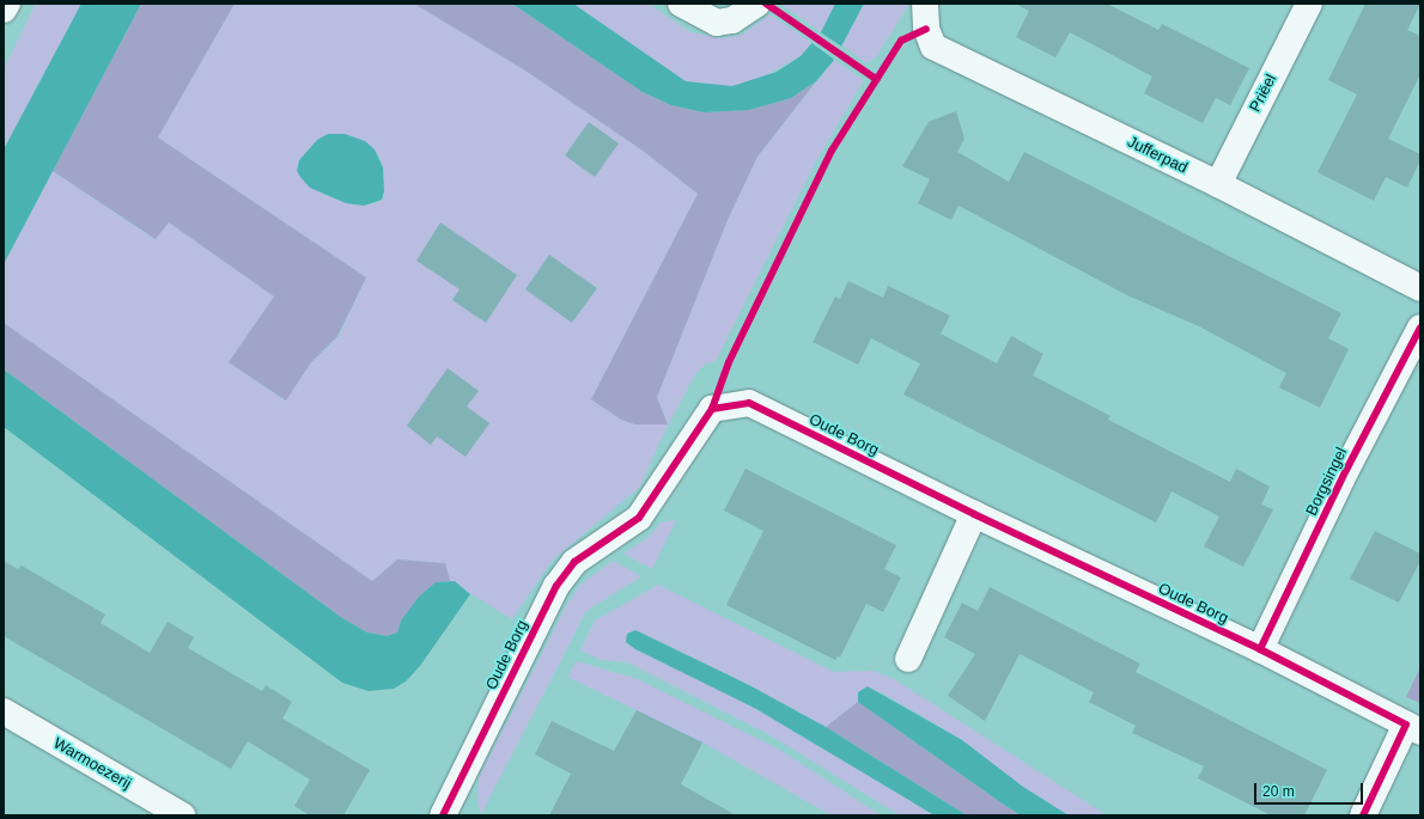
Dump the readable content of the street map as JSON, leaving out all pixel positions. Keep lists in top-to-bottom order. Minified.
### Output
{"streets":{"street":["Priëel","Jufferpad","Oude Borg","Borgsingel","Warmoezerij"]},"crossings":[["Priëel","Jufferpad"],["Oude Borg","Borgsingel"]],"scale_bar":"20 m"}
